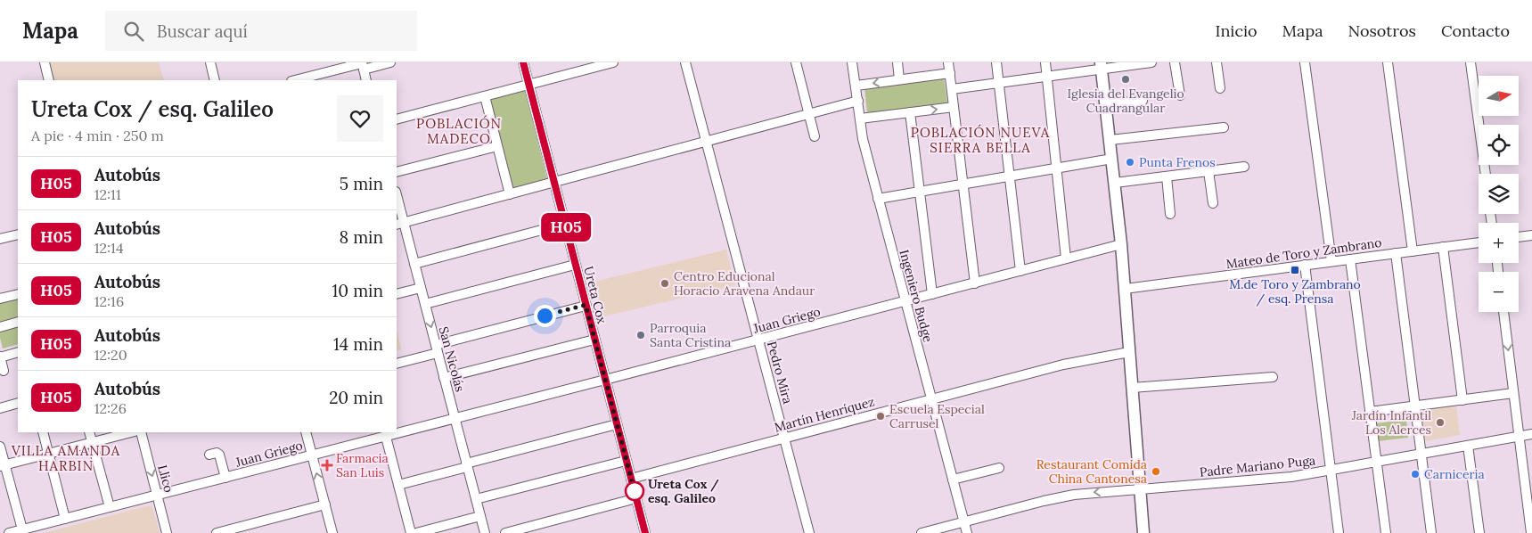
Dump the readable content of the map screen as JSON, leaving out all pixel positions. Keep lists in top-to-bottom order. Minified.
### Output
{"streets":{"street":["Mateo de Toro y Zambrano","Ureta Cox","Ingeniero Budge","Juan Griego","San Nicolás","Pedro Mira","Martín Henríquez","Padre Mariano Puga","Llico"]},"crossings":[["Ureta Cox","Juan Griego"],["Ureta Cox","Martín Henríquez"],["Ingeniero Budge","Juan Griego"],["Ingeniero Budge","Martín Henríquez"],["Ingeniero Budge","Padre Mariano Puga"],["Juan Griego","San Nicolás"],["Juan Griego","Pedro Mira"],["Juan Griego","Llico"],["Pedro Mira","Martín Henríquez"]],"districts":["POBLACIÓN MADECO","POBLACIÓN NUEVA SIERRA BELLA","VILLA AMANDA HARBIN"],"places":{"other":["Iglesia del Evangelio Cuadrangular","Punta Frenos","Centro Educional Horacio Aravena Andaur","Parroquia Santa Cristina","Escuela Especial Carrusel","Jardín Infantil Los Alerces","Restaurant Comida China Cantonesa","Carniceria","Ureta Cox / esq. Galileo"],"transit":["M.de Toro y Zambrano / esq. Prensa"],"health":["Farmacia San Luis"]},"lines":["bus line H05"],"north":"right","page":{"header":"Mapa","search":"Buscar aquí","nav":["Inicio","Mapa","Nosotros","Contacto"],"on_map":"H05","map_buttons":["+","−"],"heading":["Ureta Cox / esq. Galileo","A pie · 4 min · 250 m"],"list":[{"mark":"H05","name":"Autobús","note":"12:11","value":"5 min"},{"mark":"H05","name":"Autobús","note":"12:14","value":"8 min"},{"mark":"H05","name":"Autobús","note":"12:16","value":"10 min"},{"mark":"H05","name":"Autobús","note":"12:20","value":"14 min"},{"mark":"H05","name":"Autobús","note":"12:26","value":"20 min"}]}}
